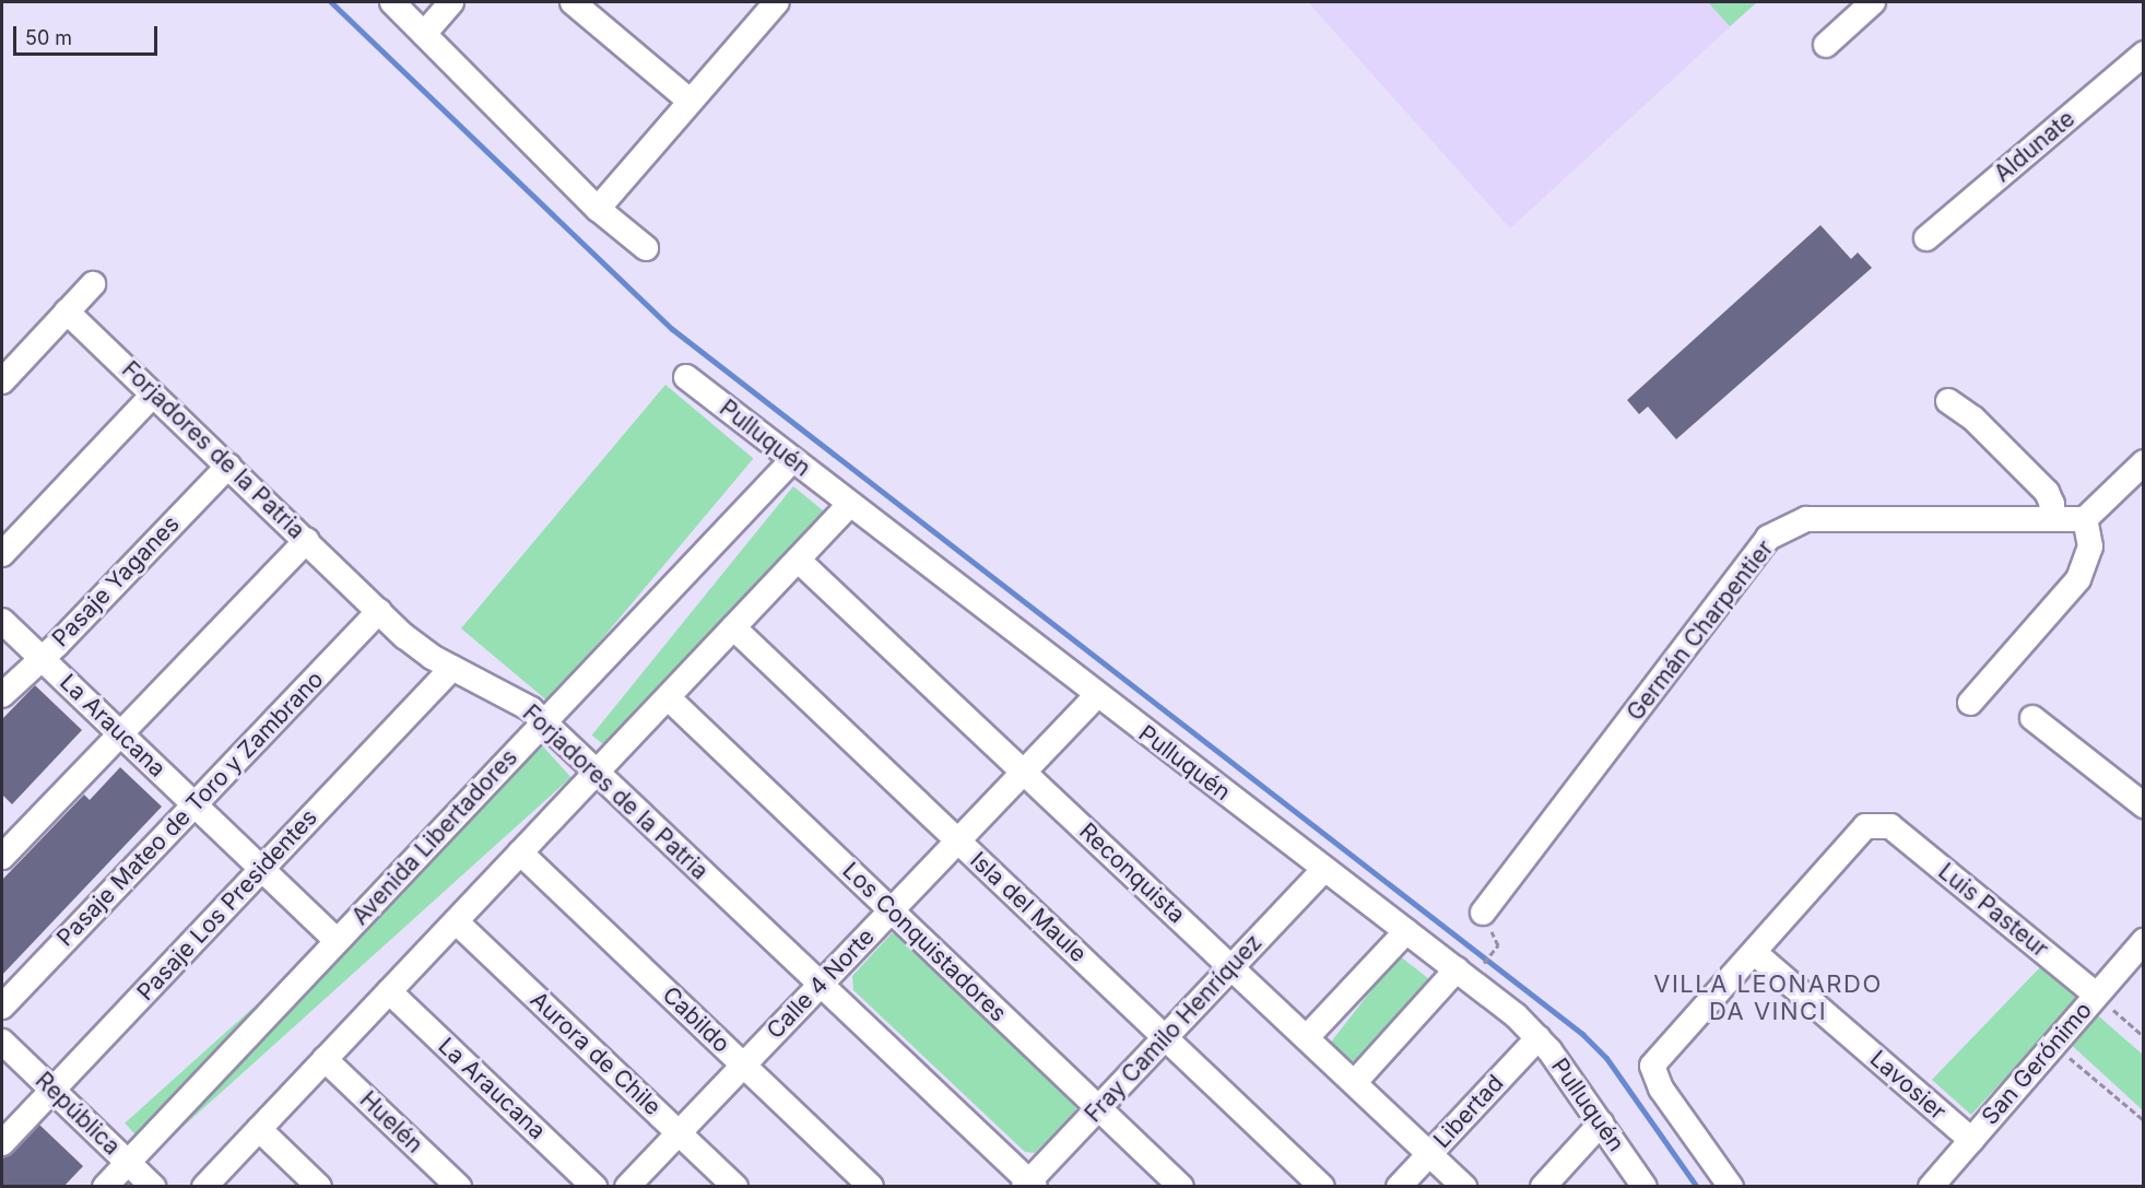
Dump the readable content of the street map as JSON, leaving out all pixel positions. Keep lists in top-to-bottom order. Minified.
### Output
{"streets":{"street":["Aldunate","Pulluquén","Forjadores de la Patria","Pasaje Yaganes","Germán Charpentier","La Araucana","Pasaje Mateo de Toro y Zambrano","Avenida Libertadores","Reconquista","Pasaje Los Presidentes","Isla del Maule","Luis Pasteur","Los Conquistadores","Calle 4 Norte","Cabildo","Fray Camilo Henríquez","Aurora de Chile","San Gerónimo","Lavosier","Libertad","República","Huelén"]},"crossings":[["Pulluquén","Avenida Libertadores"],["Pulluquén","Calle 4 Norte"],["Pulluquén","Fray Camilo Henríquez"],["Pulluquén","Libertad"],["Forjadores de la Patria","Pasaje Yaganes"],["Forjadores de la Patria","Pasaje Mateo de Toro y Zambrano"],["Forjadores de la Patria","Avenida Libertadores"],["Forjadores de la Patria","Pasaje Los Presidentes"],["Forjadores de la Patria","Calle 4 Norte"],["Forjadores de la Patria","Fray Camilo Henríquez"],["Pasaje Yaganes","La Araucana"],["La Araucana","Pasaje Mateo de Toro y Zambrano"],["La Araucana","Avenida Libertadores"],["La Araucana","Pasaje Los Presidentes"],["Avenida Libertadores","República"],["Reconquista","Calle 4 Norte"],["Reconquista","Fray Camilo Henríquez"],["Reconquista","Libertad"],["Pasaje Los Presidentes","República"],["Isla del Maule","Calle 4 Norte"],["Isla del Maule","Fray Camilo Henríquez"],["Luis Pasteur","San Gerónimo"],["Luis Pasteur","Lavosier"],["Los Conquistadores","Calle 4 Norte"],["Los Conquistadores","Fray Camilo Henríquez"],["Calle 4 Norte","Cabildo"],["Calle 4 Norte","Aurora de Chile"],["San Gerónimo","Lavosier"]],"districts":["VILLA LEONARDO DA VINCI"],"scale_bar":"50 m"}
